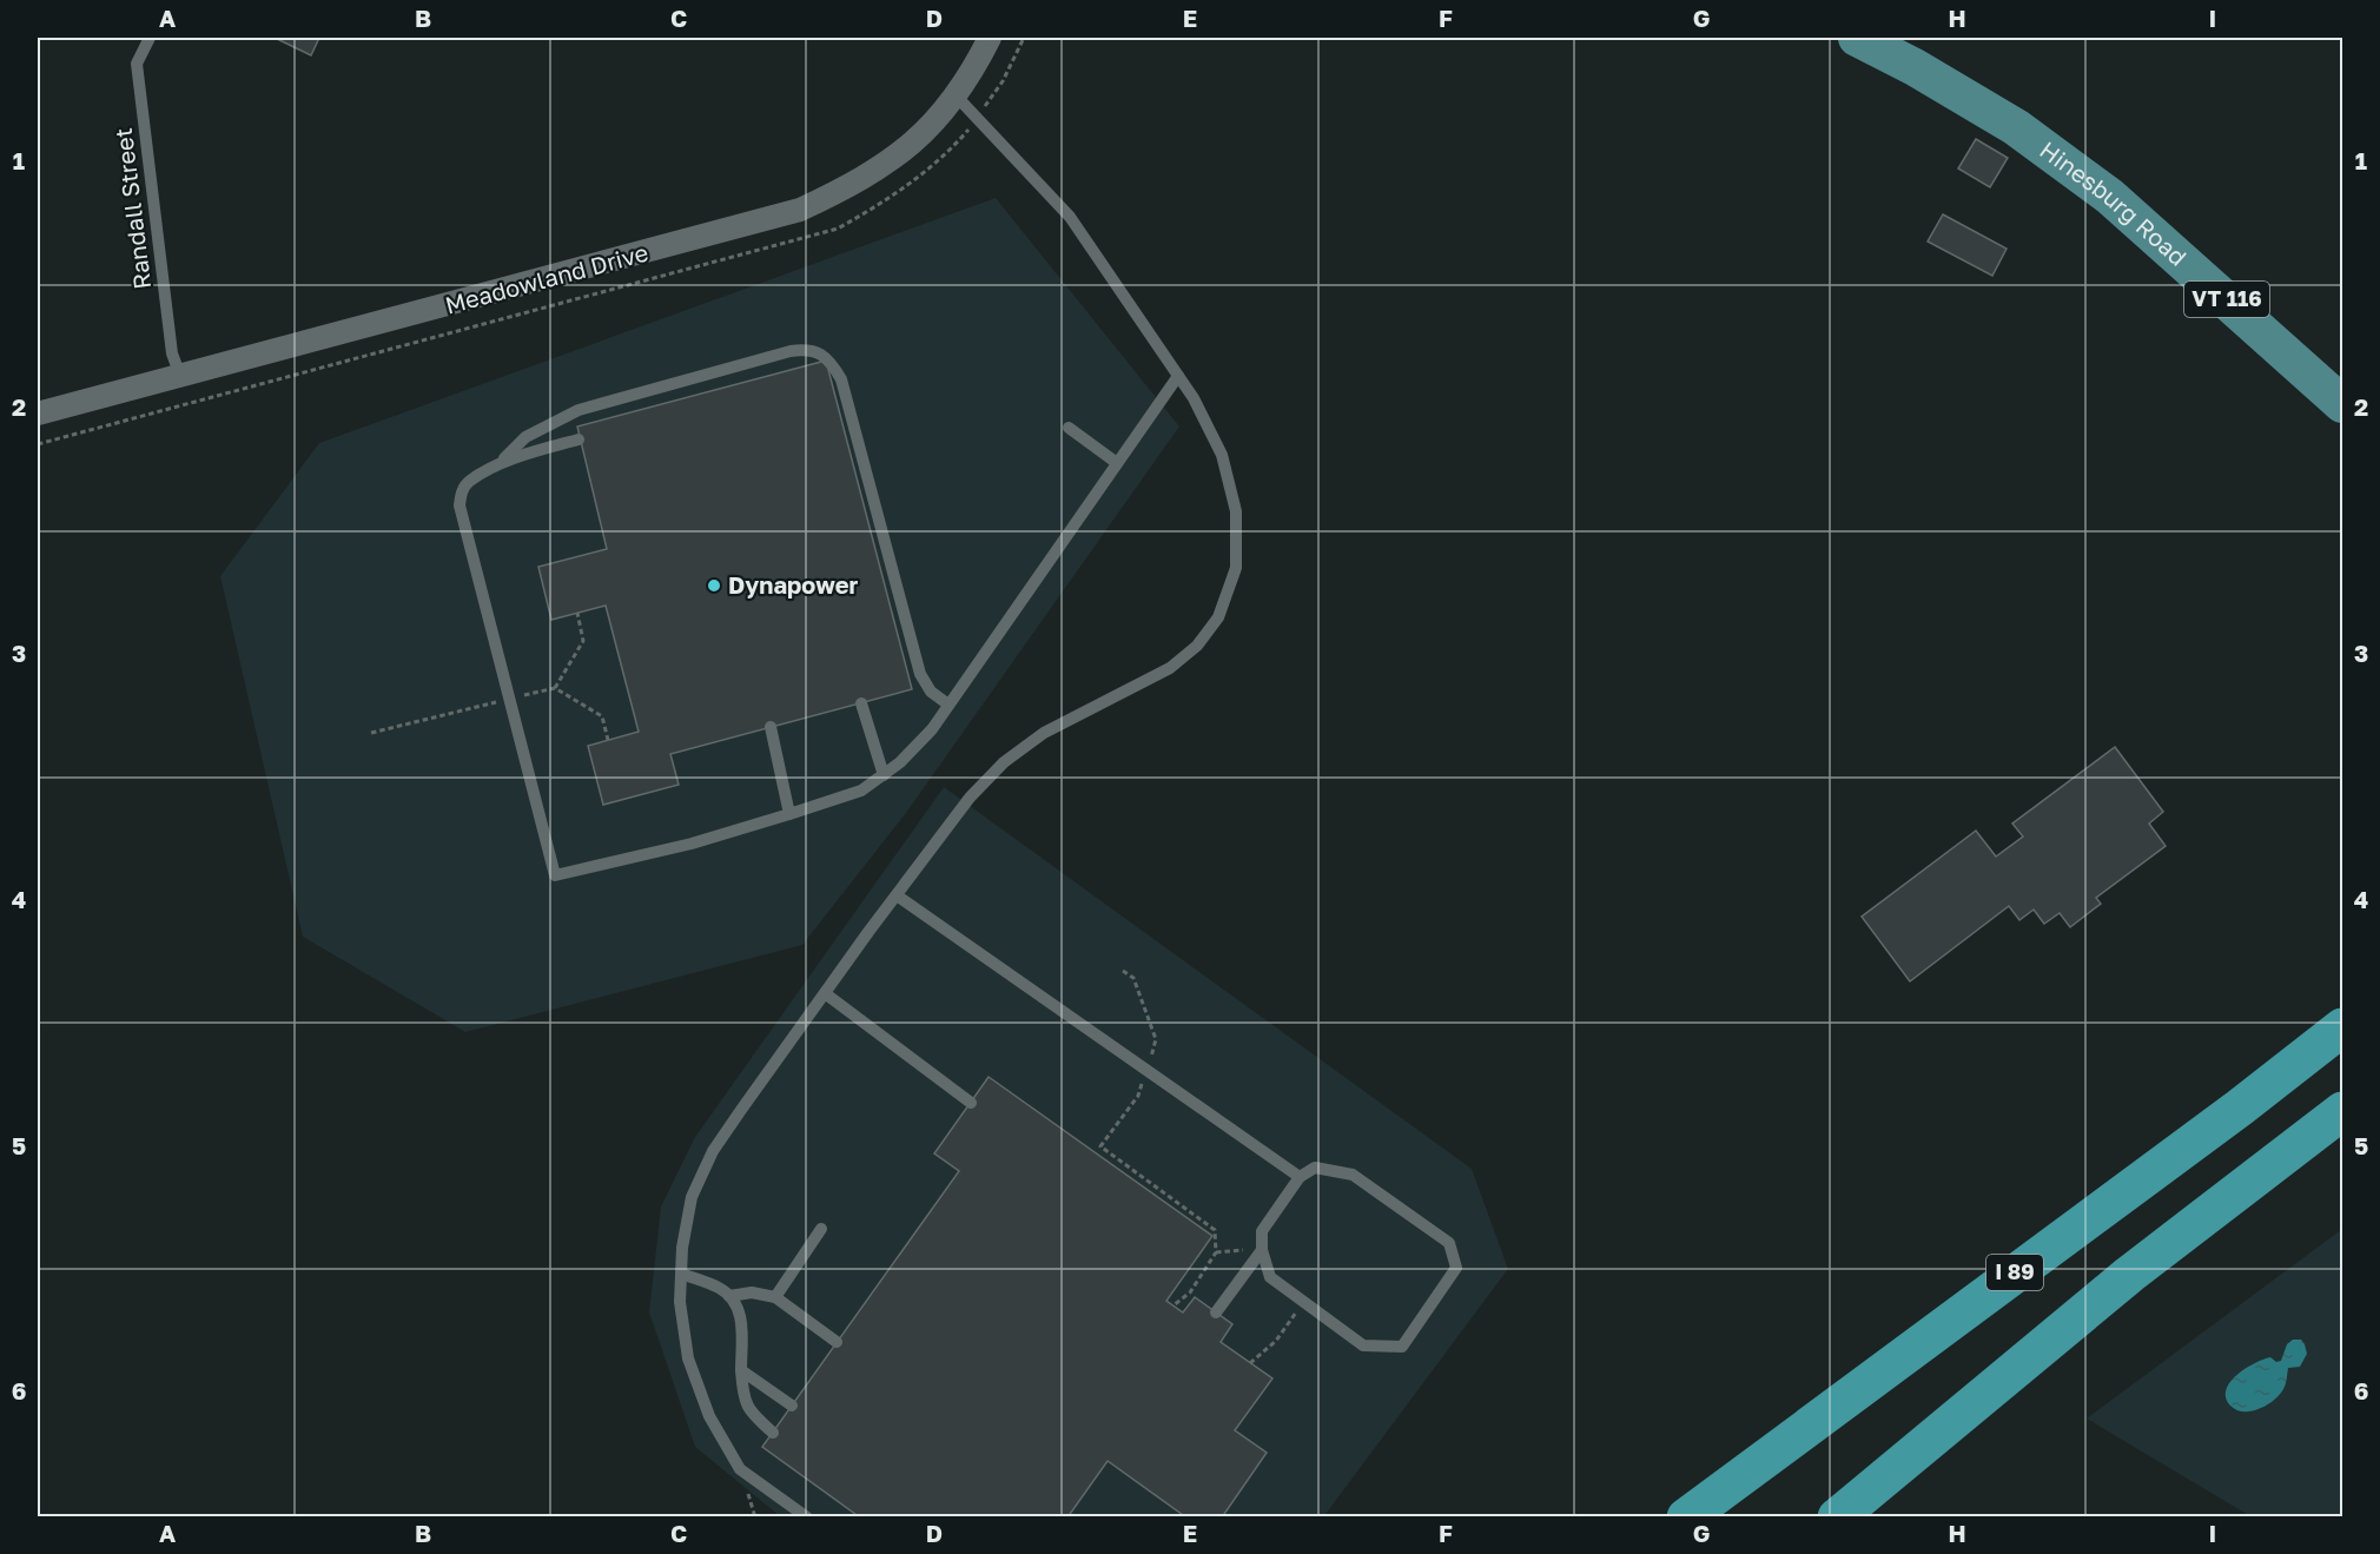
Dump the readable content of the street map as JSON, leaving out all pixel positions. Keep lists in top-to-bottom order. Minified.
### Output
{"streets":{"highway":["I 89"],"main road":["Hinesburg Road","VT 116"],"street":["Meadowland Drive"],"lane":["Randall Street"]},"crossings":[["Randall Street","Meadowland Drive"]],"places":["Dynapower"],"grid":{"columns":["A","B","C","D","E","F","G","H","I"],"rows":["1","2","3","4","5","6"]}}
